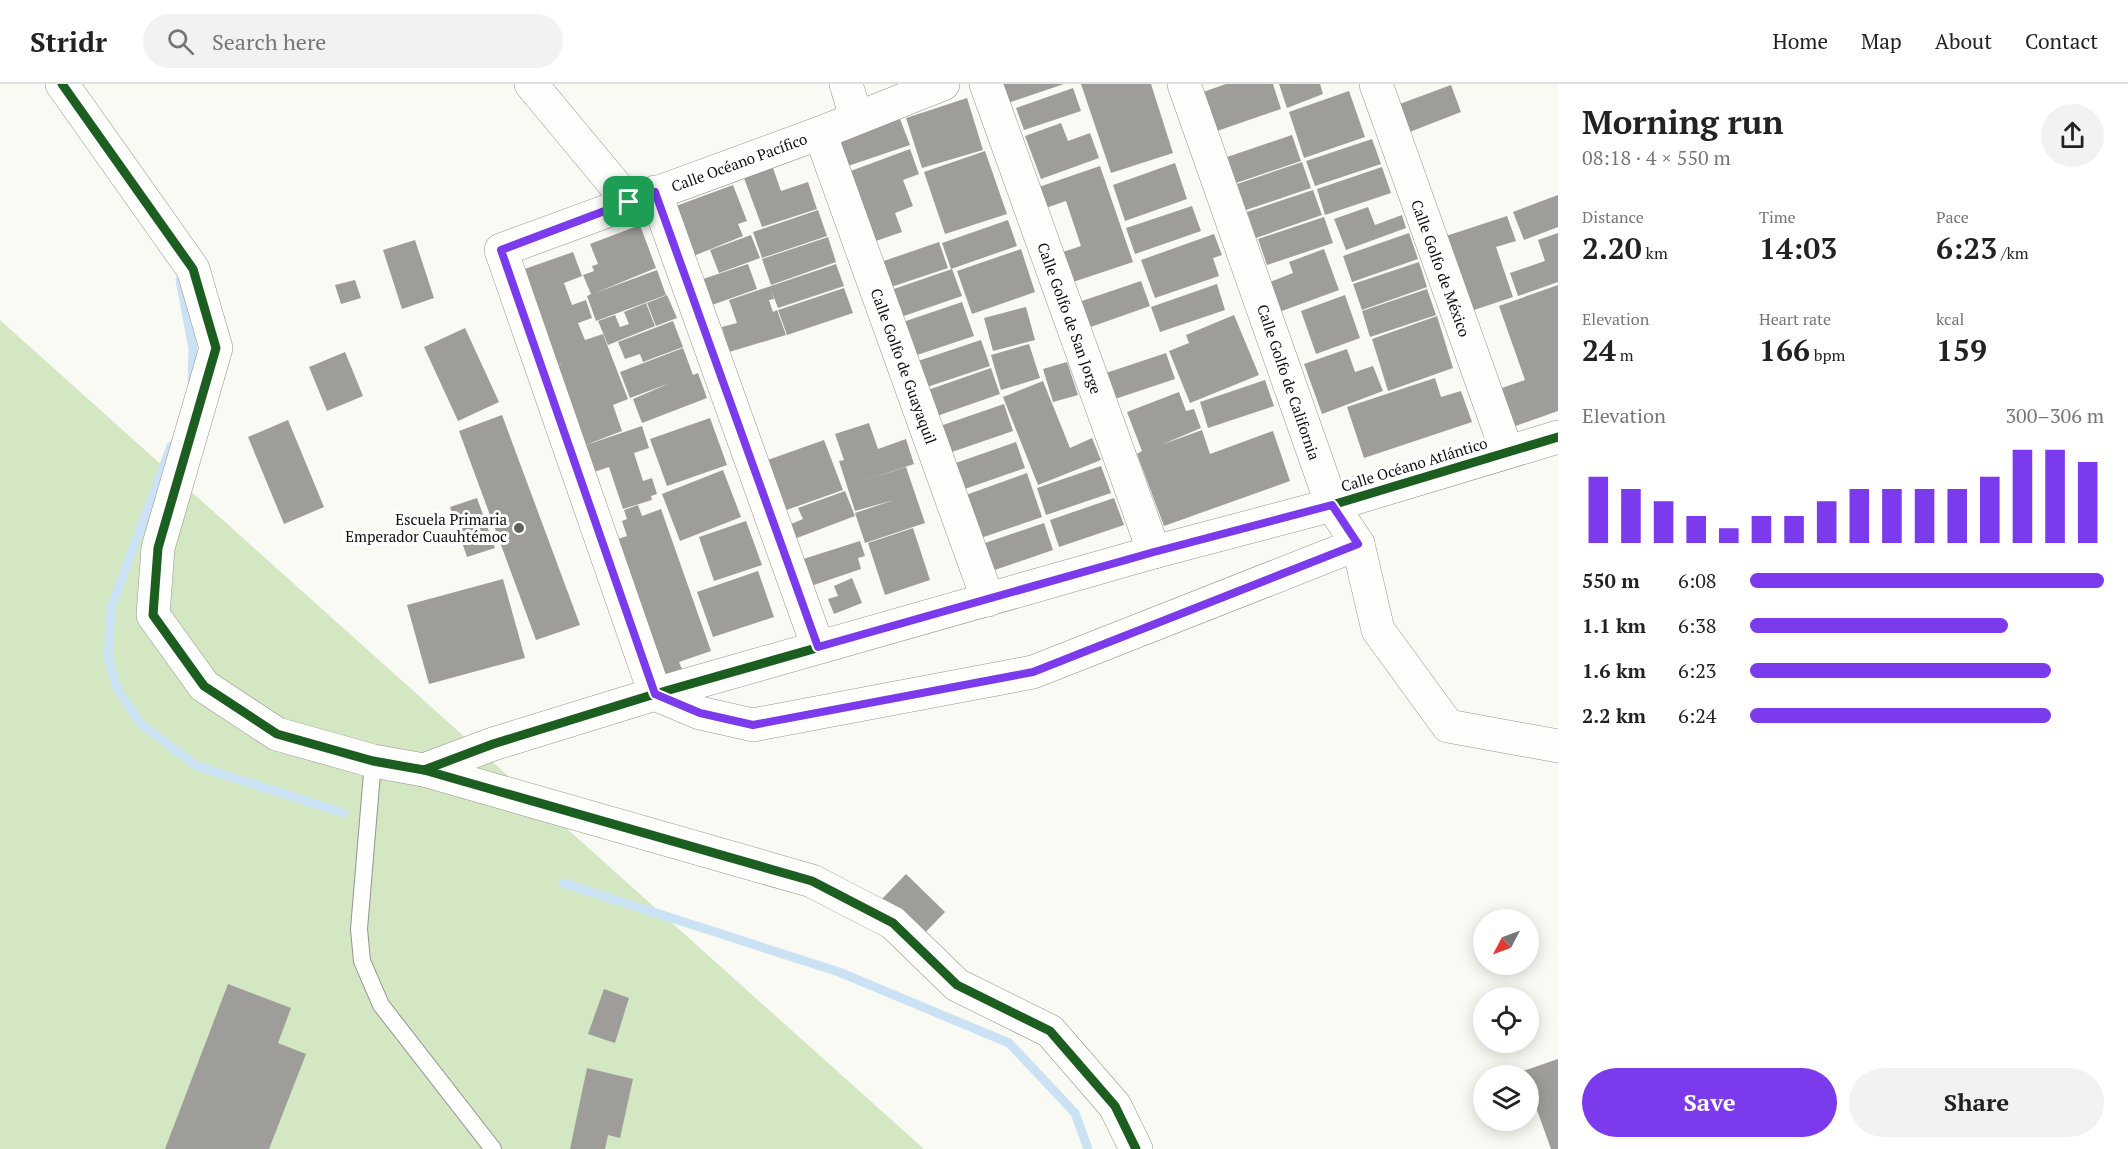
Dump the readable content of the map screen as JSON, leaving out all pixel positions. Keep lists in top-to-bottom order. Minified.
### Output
{"streets":{"street":["Calle Océano Pacífico","Calle Golfo de México","Calle Golfo de San Jorge","Calle Golfo de Guayaquil","Calle Golfo de California","Calle Océano Atlántico"]},"crossings":[["Calle Océano Pacífico","Calle Golfo de Guayaquil"],["Calle Océano Pacífico","Calle Océano Atlántico"],["Calle Golfo de México","Calle Océano Atlántico"],["Calle Golfo de San Jorge","Calle Océano Atlántico"],["Calle Golfo de Guayaquil","Calle Océano Atlántico"],["Calle Golfo de California","Calle Océano Atlántico"]],"places":["Escuela Primaria Emperador Cuauhtémoc"],"north":"bottom left","page":{"header":"Stridr","search":"Search here","nav":["Home","Map","About","Contact"],"heading":["Morning run","08:18 · 4 × 550 m"],"stats":[["Distance","2.20 km"],["Time","14:03"],["Pace","6:23 /km"],["Elevation","24 m"],["Heart rate","166 bpm"],["kcal","159"]],"chart":["Elevation","300–306 m"],"list":[{"name":"550 m","note":"6:08"},{"name":"1.1 km","note":"6:38"},{"name":"1.6 km","note":"6:23"},{"name":"2.2 km","note":"6:24"}],"buttons":["Save","Share"]}}
